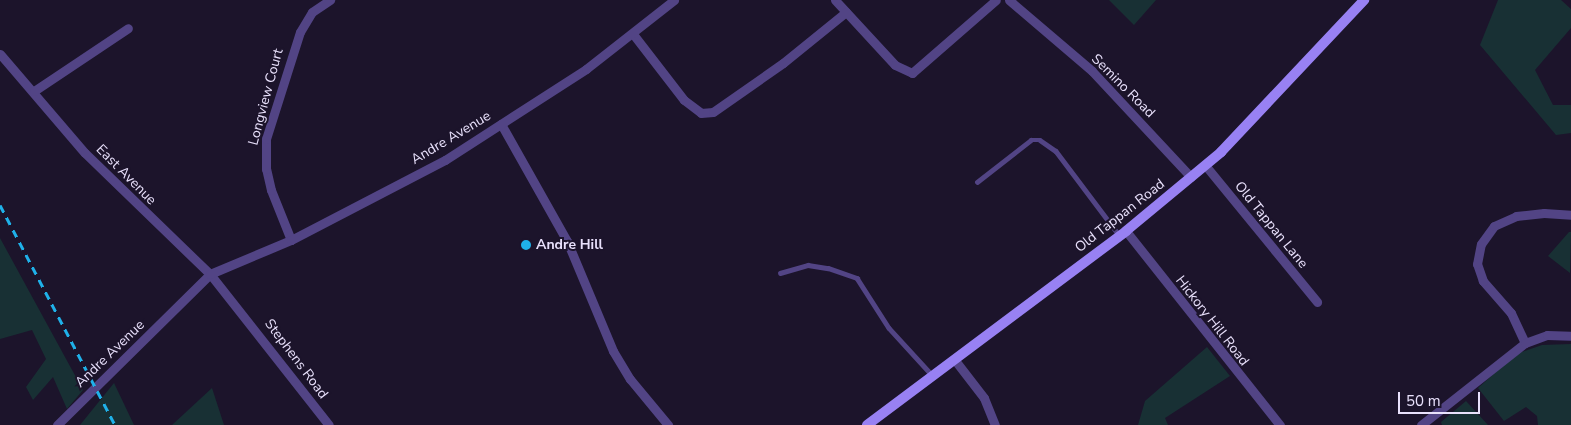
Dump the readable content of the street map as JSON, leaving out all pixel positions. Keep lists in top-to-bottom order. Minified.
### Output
{"streets":{"main road":["Old Tappan Road"],"street":["Semino Road","Longview Court","Andre Avenue","East Avenue","Old Tappan Lane","Hickory Hill Road","Stephens Road"]},"crossings":[["Semino Road","Old Tappan Road"],["Longview Court","Andre Avenue"],["Andre Avenue","East Avenue"],["East Avenue","Stephens Road"],["Old Tappan Road","Old Tappan Lane"],["Old Tappan Road","Hickory Hill Road"]],"places":["Andre Hill"],"scale_bar":"50 m"}
